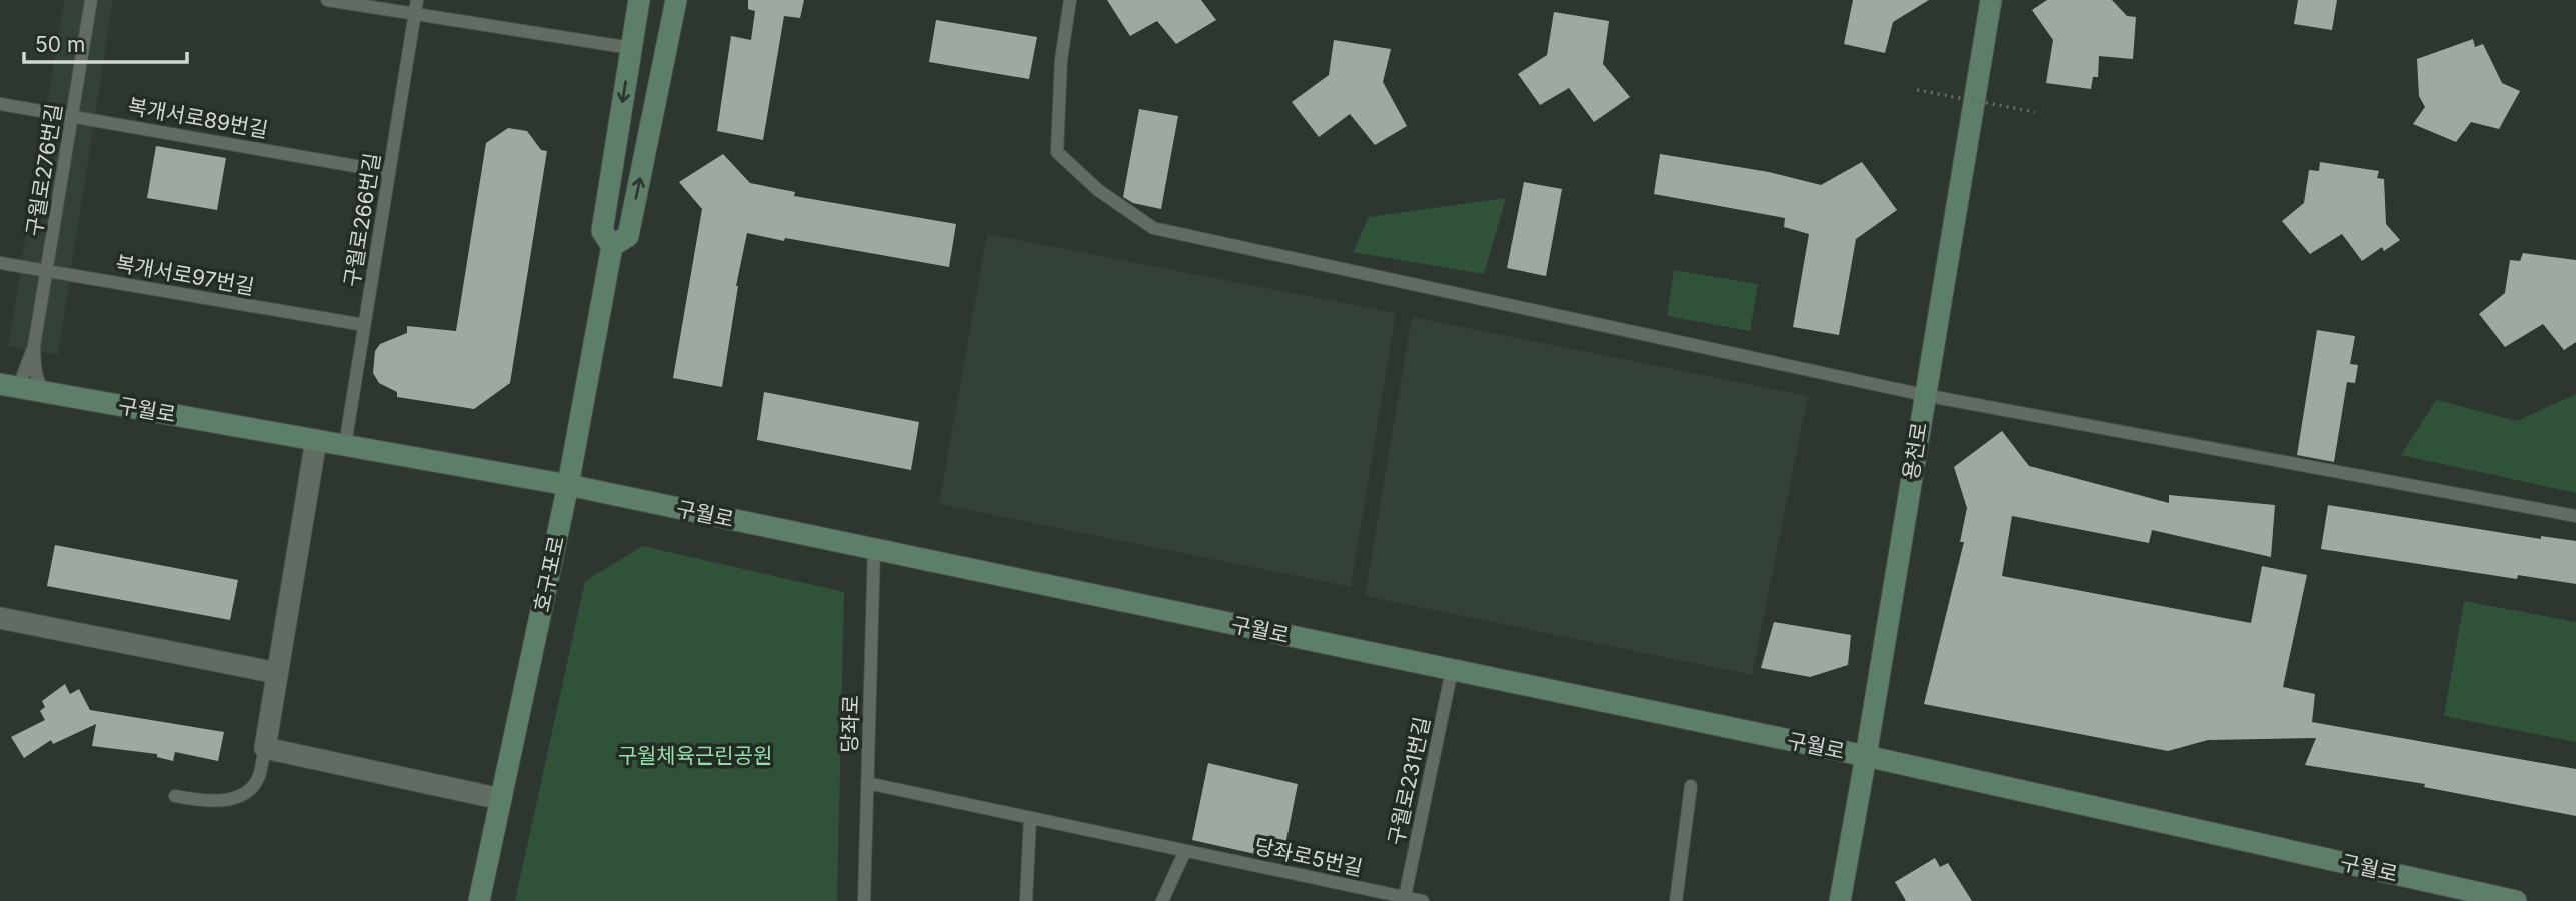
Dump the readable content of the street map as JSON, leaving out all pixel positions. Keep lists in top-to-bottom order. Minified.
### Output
{"streets":{"main road":["구월로","용천로","호구포로"],"lane":["복개서로89번길","구월로276번길","구월로266번길","복개서로97번길","당좌로","구월로231번길","당좌로5번길"]},"crossings":[["복개서로89번길","구월로276번길"],["복개서로89번길","구월로266번길"],["구월로276번길","복개서로97번길"],["구월로266번길","복개서로97번길"],["구월로266번길","구월로"],["구월로","용천로"],["구월로","호구포로"],["구월로","당좌로"],["구월로","구월로231번길"],["당좌로","당좌로5번길"],["구월로231번길","당좌로5번길"]],"parks":["구월체육근린공원"],"scale_bar":"50 m"}
